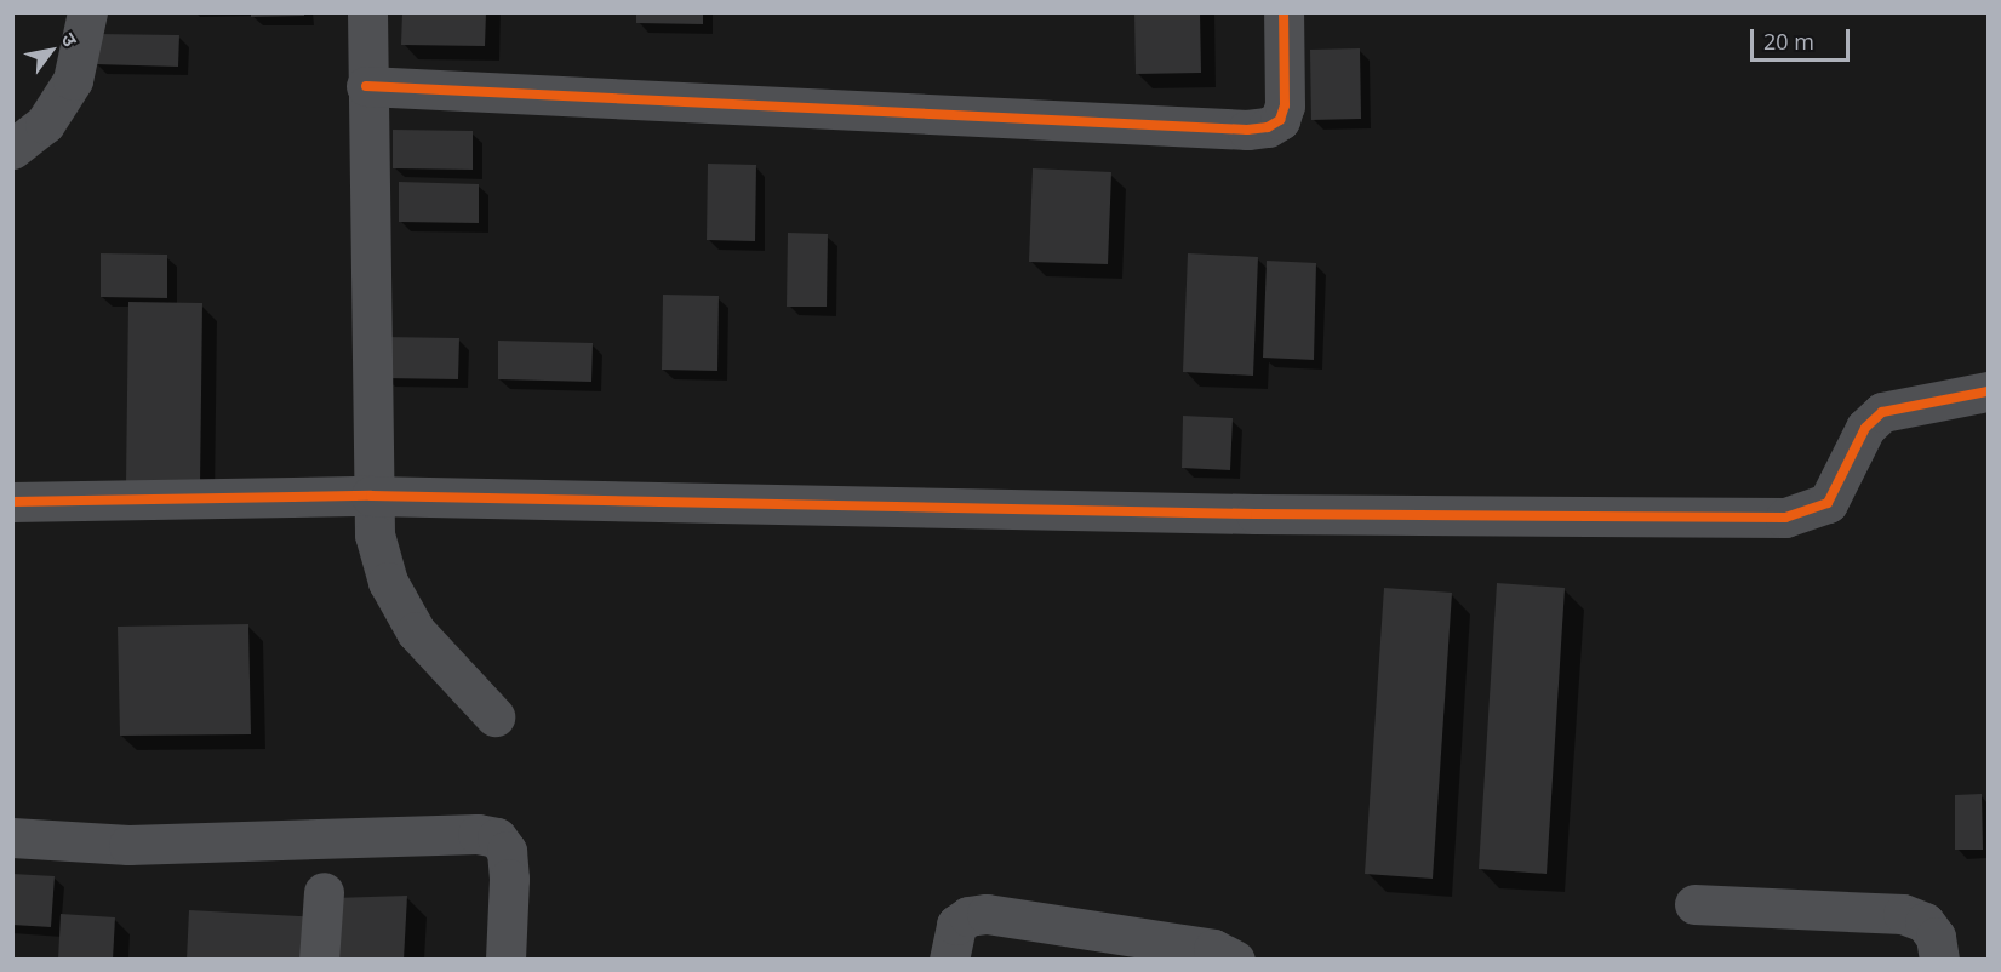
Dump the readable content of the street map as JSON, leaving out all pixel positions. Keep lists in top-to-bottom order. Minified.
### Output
{"scale_bar":"20 m","north":"top right"}
